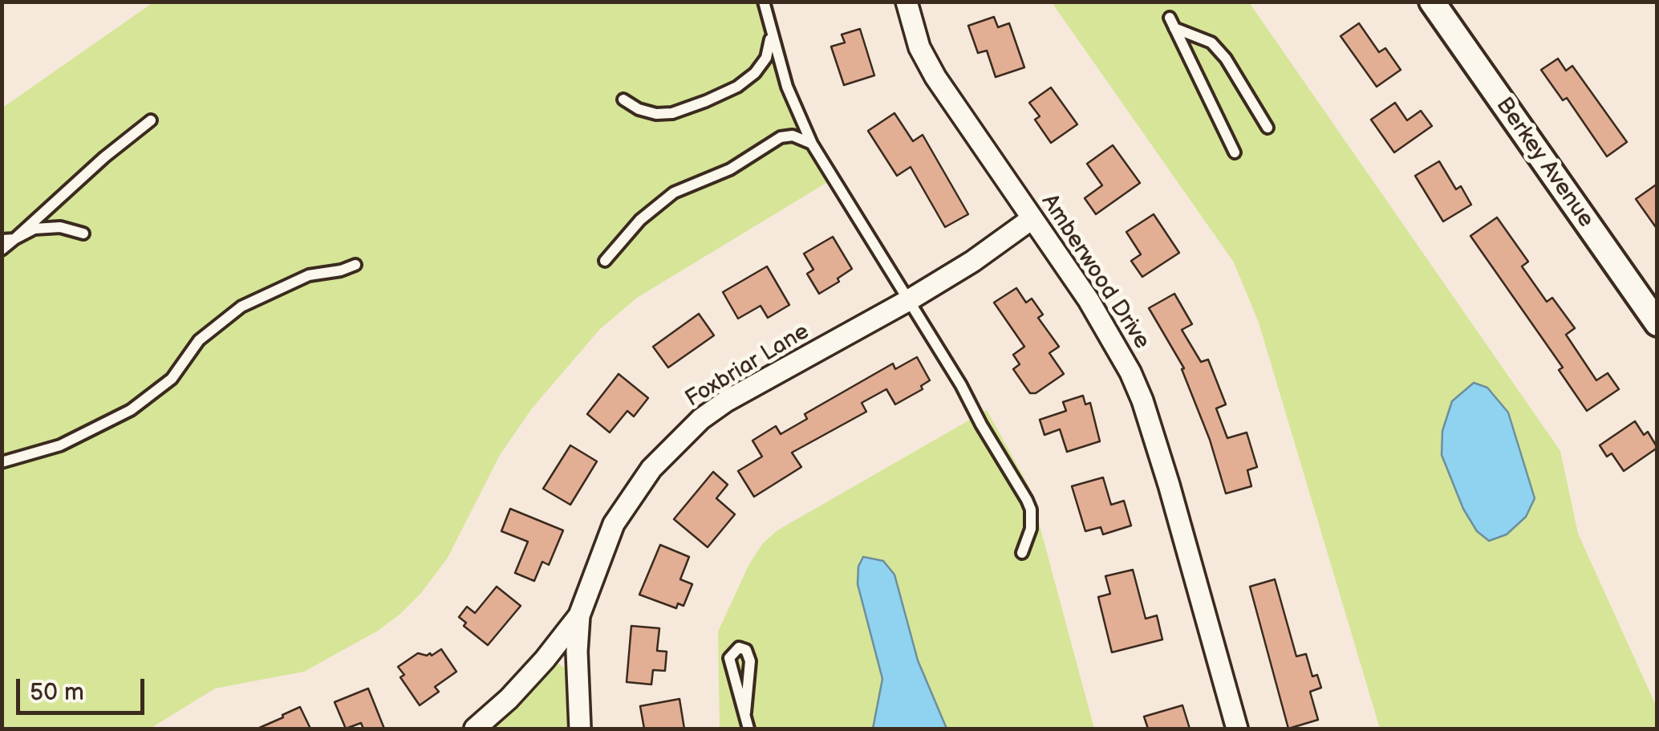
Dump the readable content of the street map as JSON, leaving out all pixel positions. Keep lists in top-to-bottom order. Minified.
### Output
{"streets":{"street":["Berkey Avenue","Amberwood Drive","Foxbriar Lane"]},"crossings":[["Amberwood Drive","Foxbriar Lane"]],"scale_bar":"50 m"}
